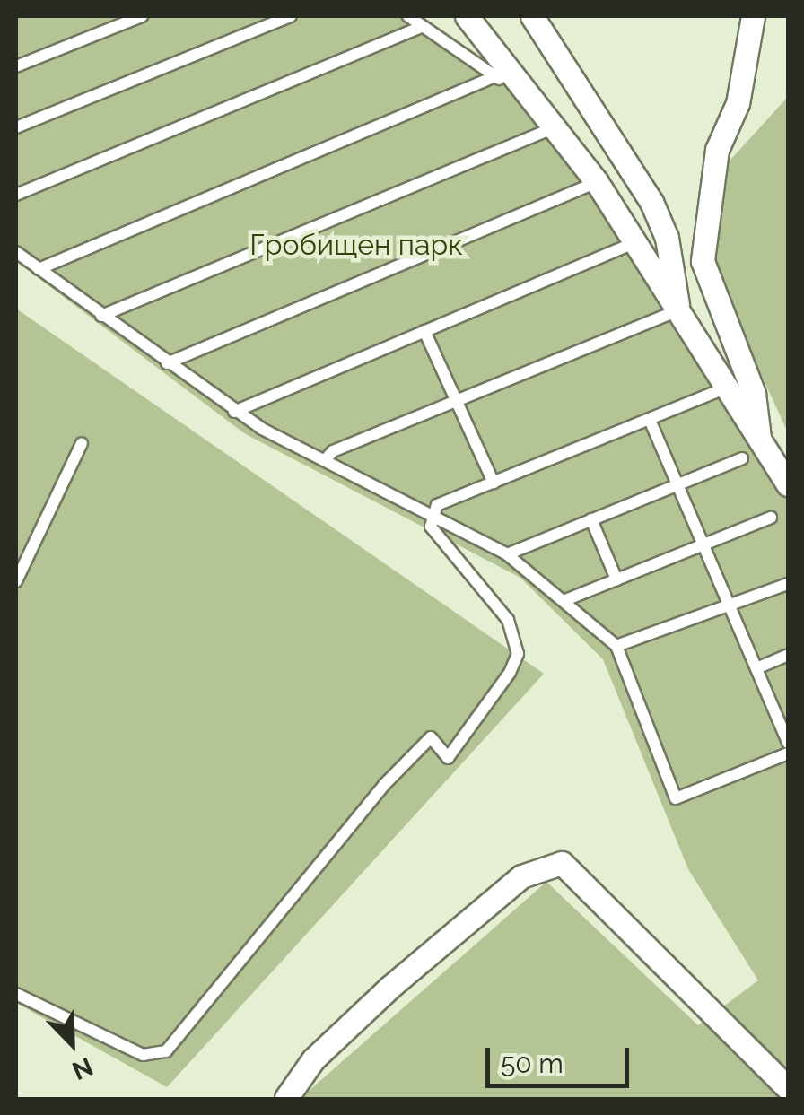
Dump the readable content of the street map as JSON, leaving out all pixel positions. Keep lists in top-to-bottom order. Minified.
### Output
{"parks":["Гробищен парк"],"scale_bar":"50 m","north":"bottom right"}
